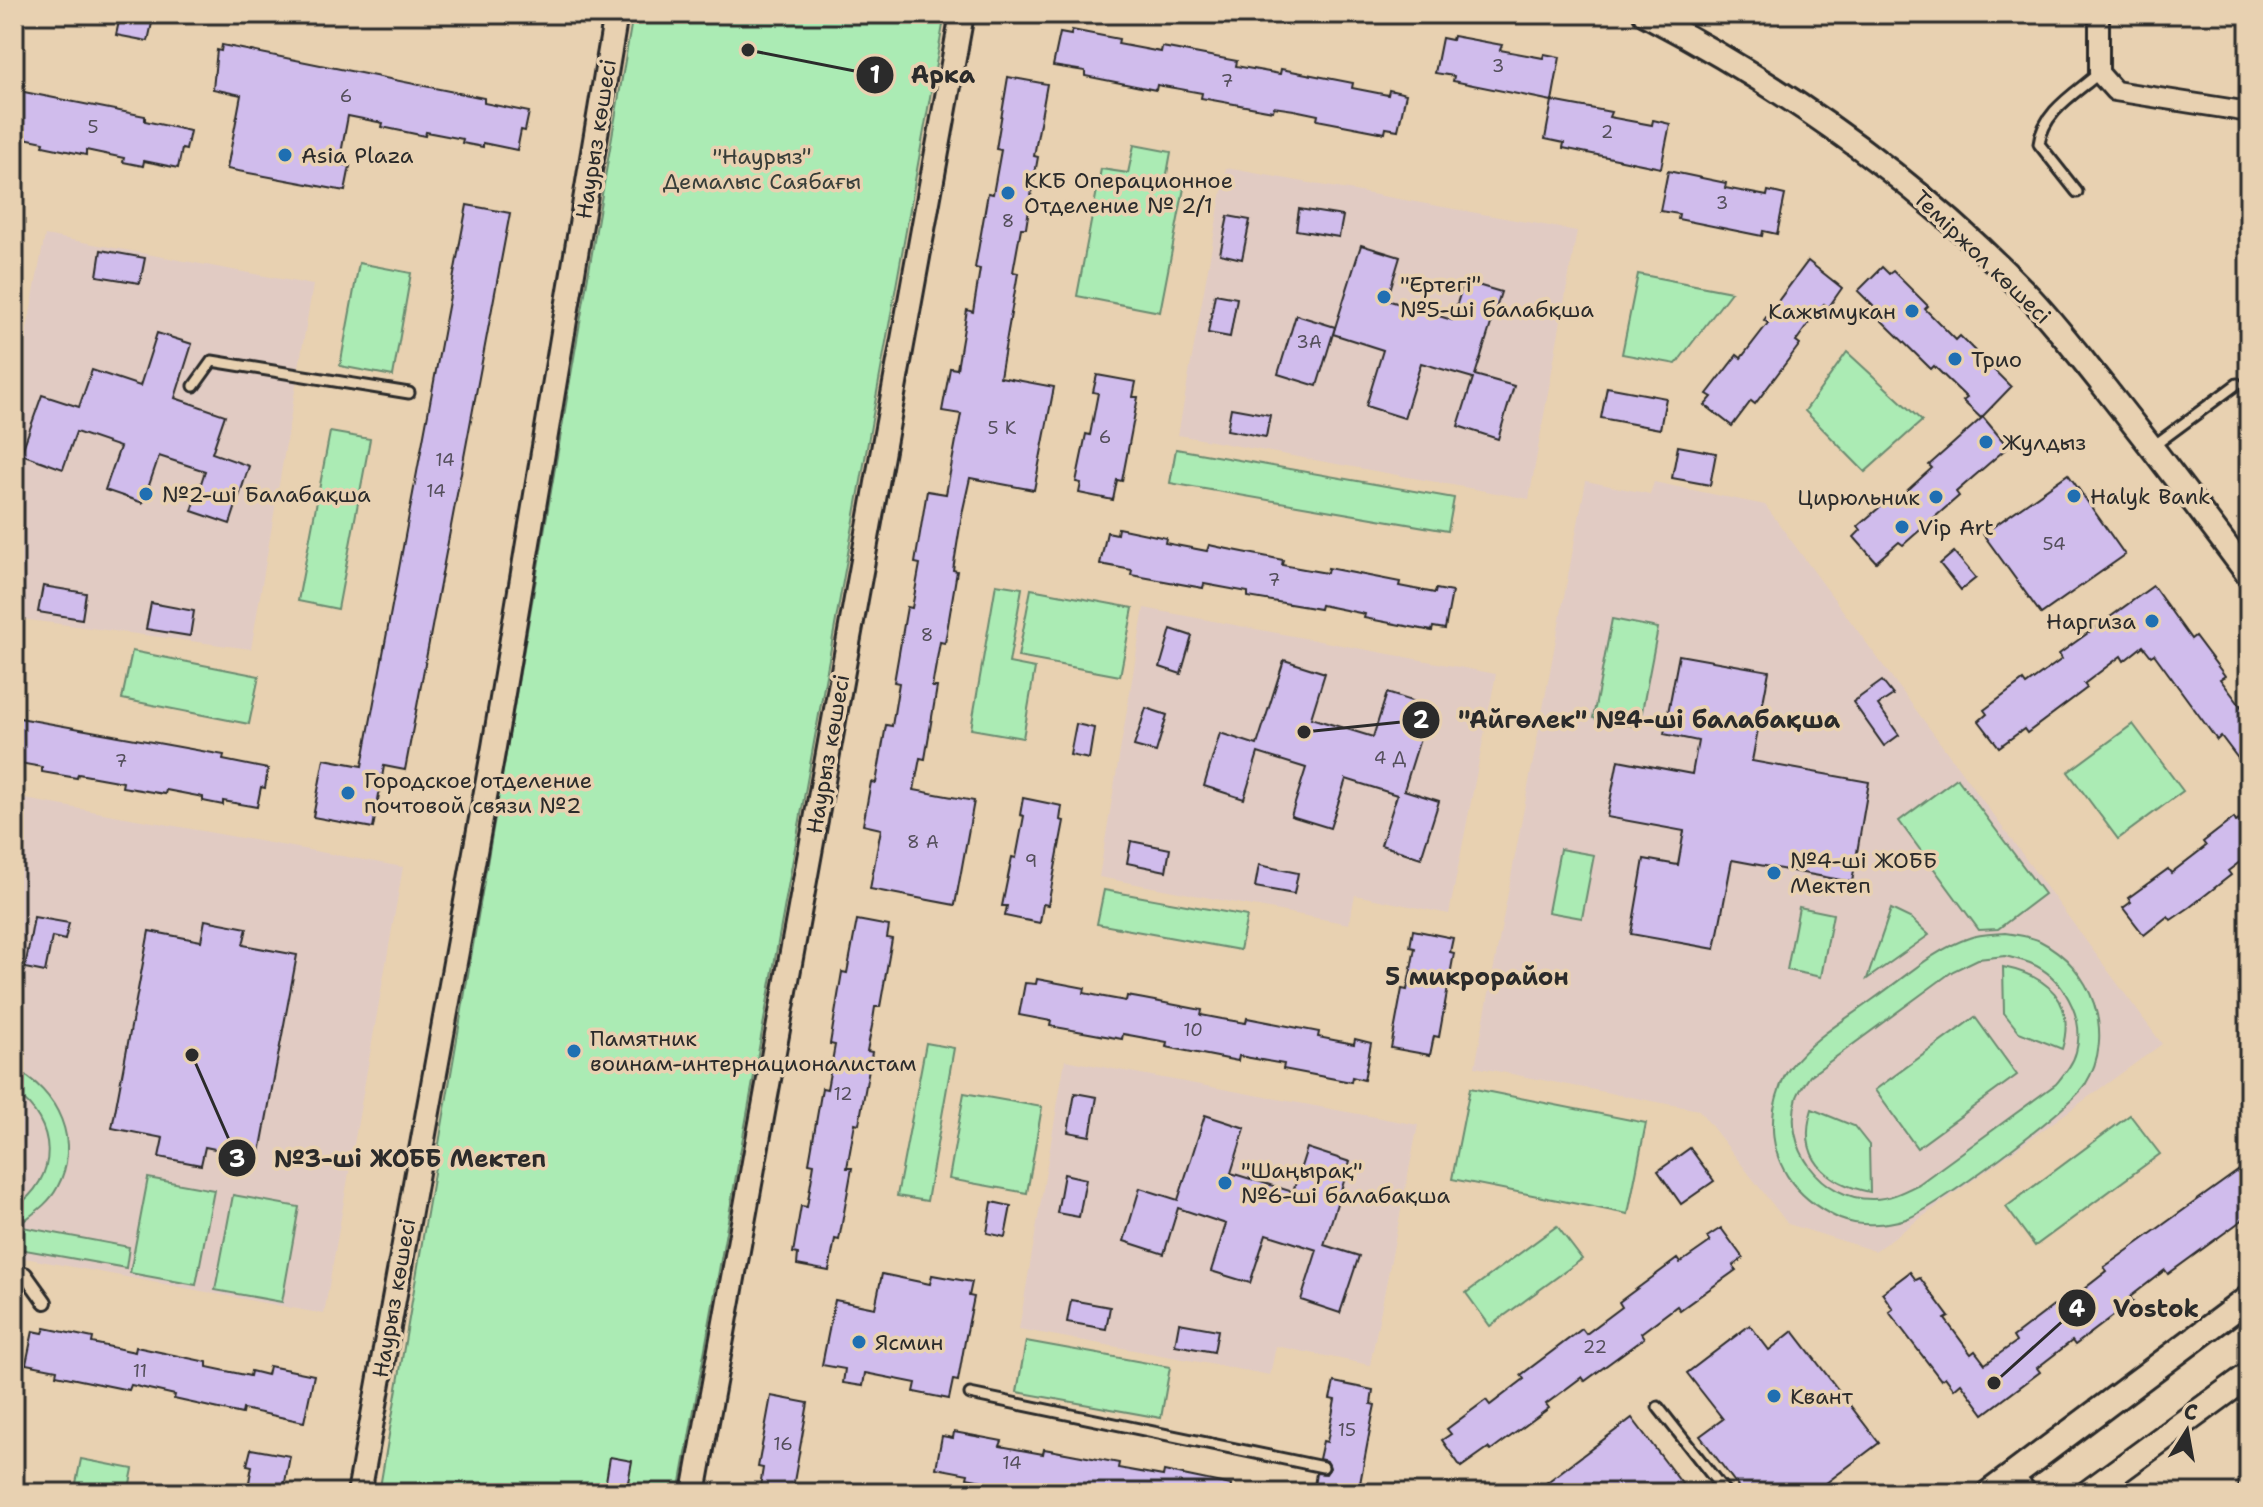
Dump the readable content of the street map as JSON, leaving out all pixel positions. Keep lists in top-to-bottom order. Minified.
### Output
{"streets":{"street":["Наурыз көшесі","Теміржол көшесі"]},"districts":["5 микрорайон"],"parks":["\"Наурыз\" Демалыс Саябағы"],"places":["Арка","Asia Plaza","ККБ Операционное Отделение № 2/1","\"Ертегі\" №5-ші балабқша","Кажымукан","Трио","Жулдыз","№2-ші Балабақша","Halyk Bank","Цирюльник","Vip Art","Наргиза","\"Айгөлек\" №4-ші балабақша","Городское отделение почтовой связи №2","№4-ші ЖОББ Мектеп","Памятник воинам-интернационалистам","№3-ші ЖОББ Мектеп","\"Шаңырақ\" №6-ші балабақша","Ясмин","Vostok","Квант"],"house_numbers":["3","7","6","5","2","3","8","3А","5 К","6","14","14","54","7","8","4 Д","7","8 А","9","10","12","22","11","15","16","14"],"north":"top"}
